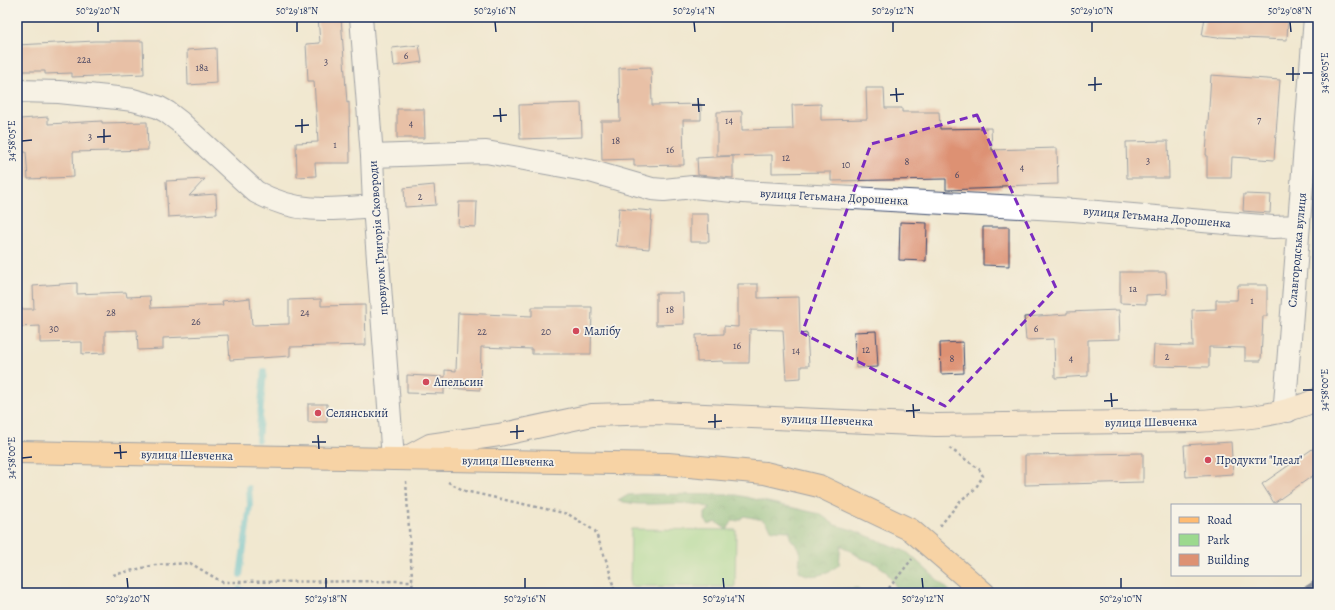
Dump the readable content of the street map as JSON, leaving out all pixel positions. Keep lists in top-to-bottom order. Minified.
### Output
{"streets":{"main road":["вулиця Шевченка"],"street":["вулиця Гетьмана Дорошенка","провулок Григорія Сковороди","Славгородська вулиця"]},"crossings":[["вулиця Гетьмана Дорошенка","провулок Григорія Сковороди"],["вулиця Гетьмана Дорошенка","Славгородська вулиця"],["провулок Григорія Сковороди","вулиця Шевченка"],["Славгородська вулиця","вулиця Шевченка"]],"places":["Малібу","Апельсин","Селянський","Продукти \"Ідеал\""],"house_numbers":["6","22а","3","18а","7","14","4","3","18","1","16","12","3","8","10","4","6","2","1а","1","18","28","24","26","30","6","22","20","16","12","14","2","8","4"],"legend":["Road","Park","Building"],"coordinates":["50°29'20\"N","50°29'18\"N","50°29'16\"N","50°29'14\"N","50°29'12\"N","50°29'10\"N","50°29'08\"N","34°58'05\"E","34°58'00\"E"]}
